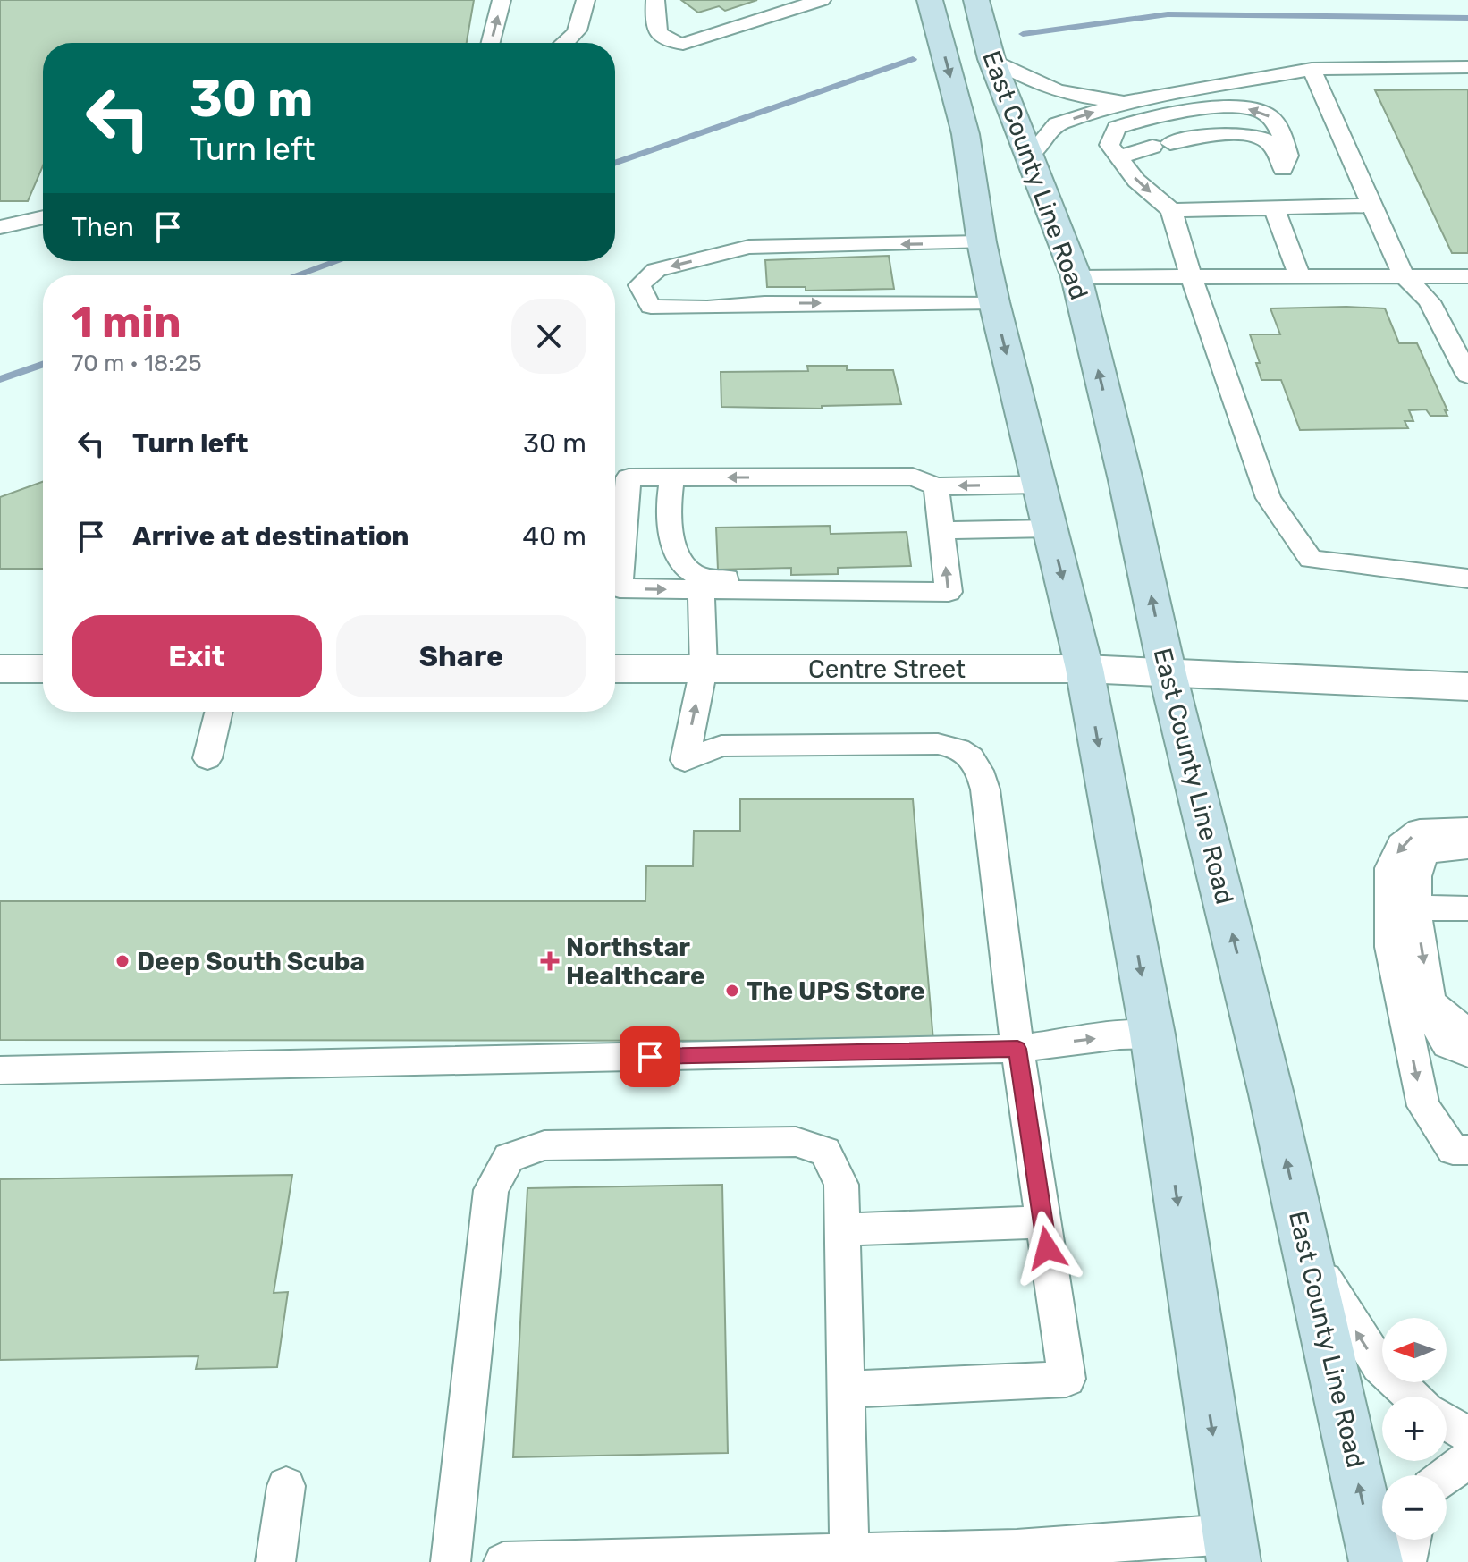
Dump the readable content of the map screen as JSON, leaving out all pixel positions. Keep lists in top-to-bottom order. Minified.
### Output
{"streets":{"main road":["East County Line Road"],"street":["Centre Street"]},"crossings":[["East County Line Road","Centre Street"]],"places":{"other":["Deep South Scuba","The UPS Store"],"health":["Northstar Healthcare"]},"north":"left","page":{"turn":["30 m","Turn left"],"then":"Then","heading":["1 min","70 m · 18:25"],"list":[{"name":"Turn left","value":"30 m"},{"name":"Arrive at destination","value":"40 m"}],"buttons":["Exit","Share"],"map_buttons":["+","−"]}}
